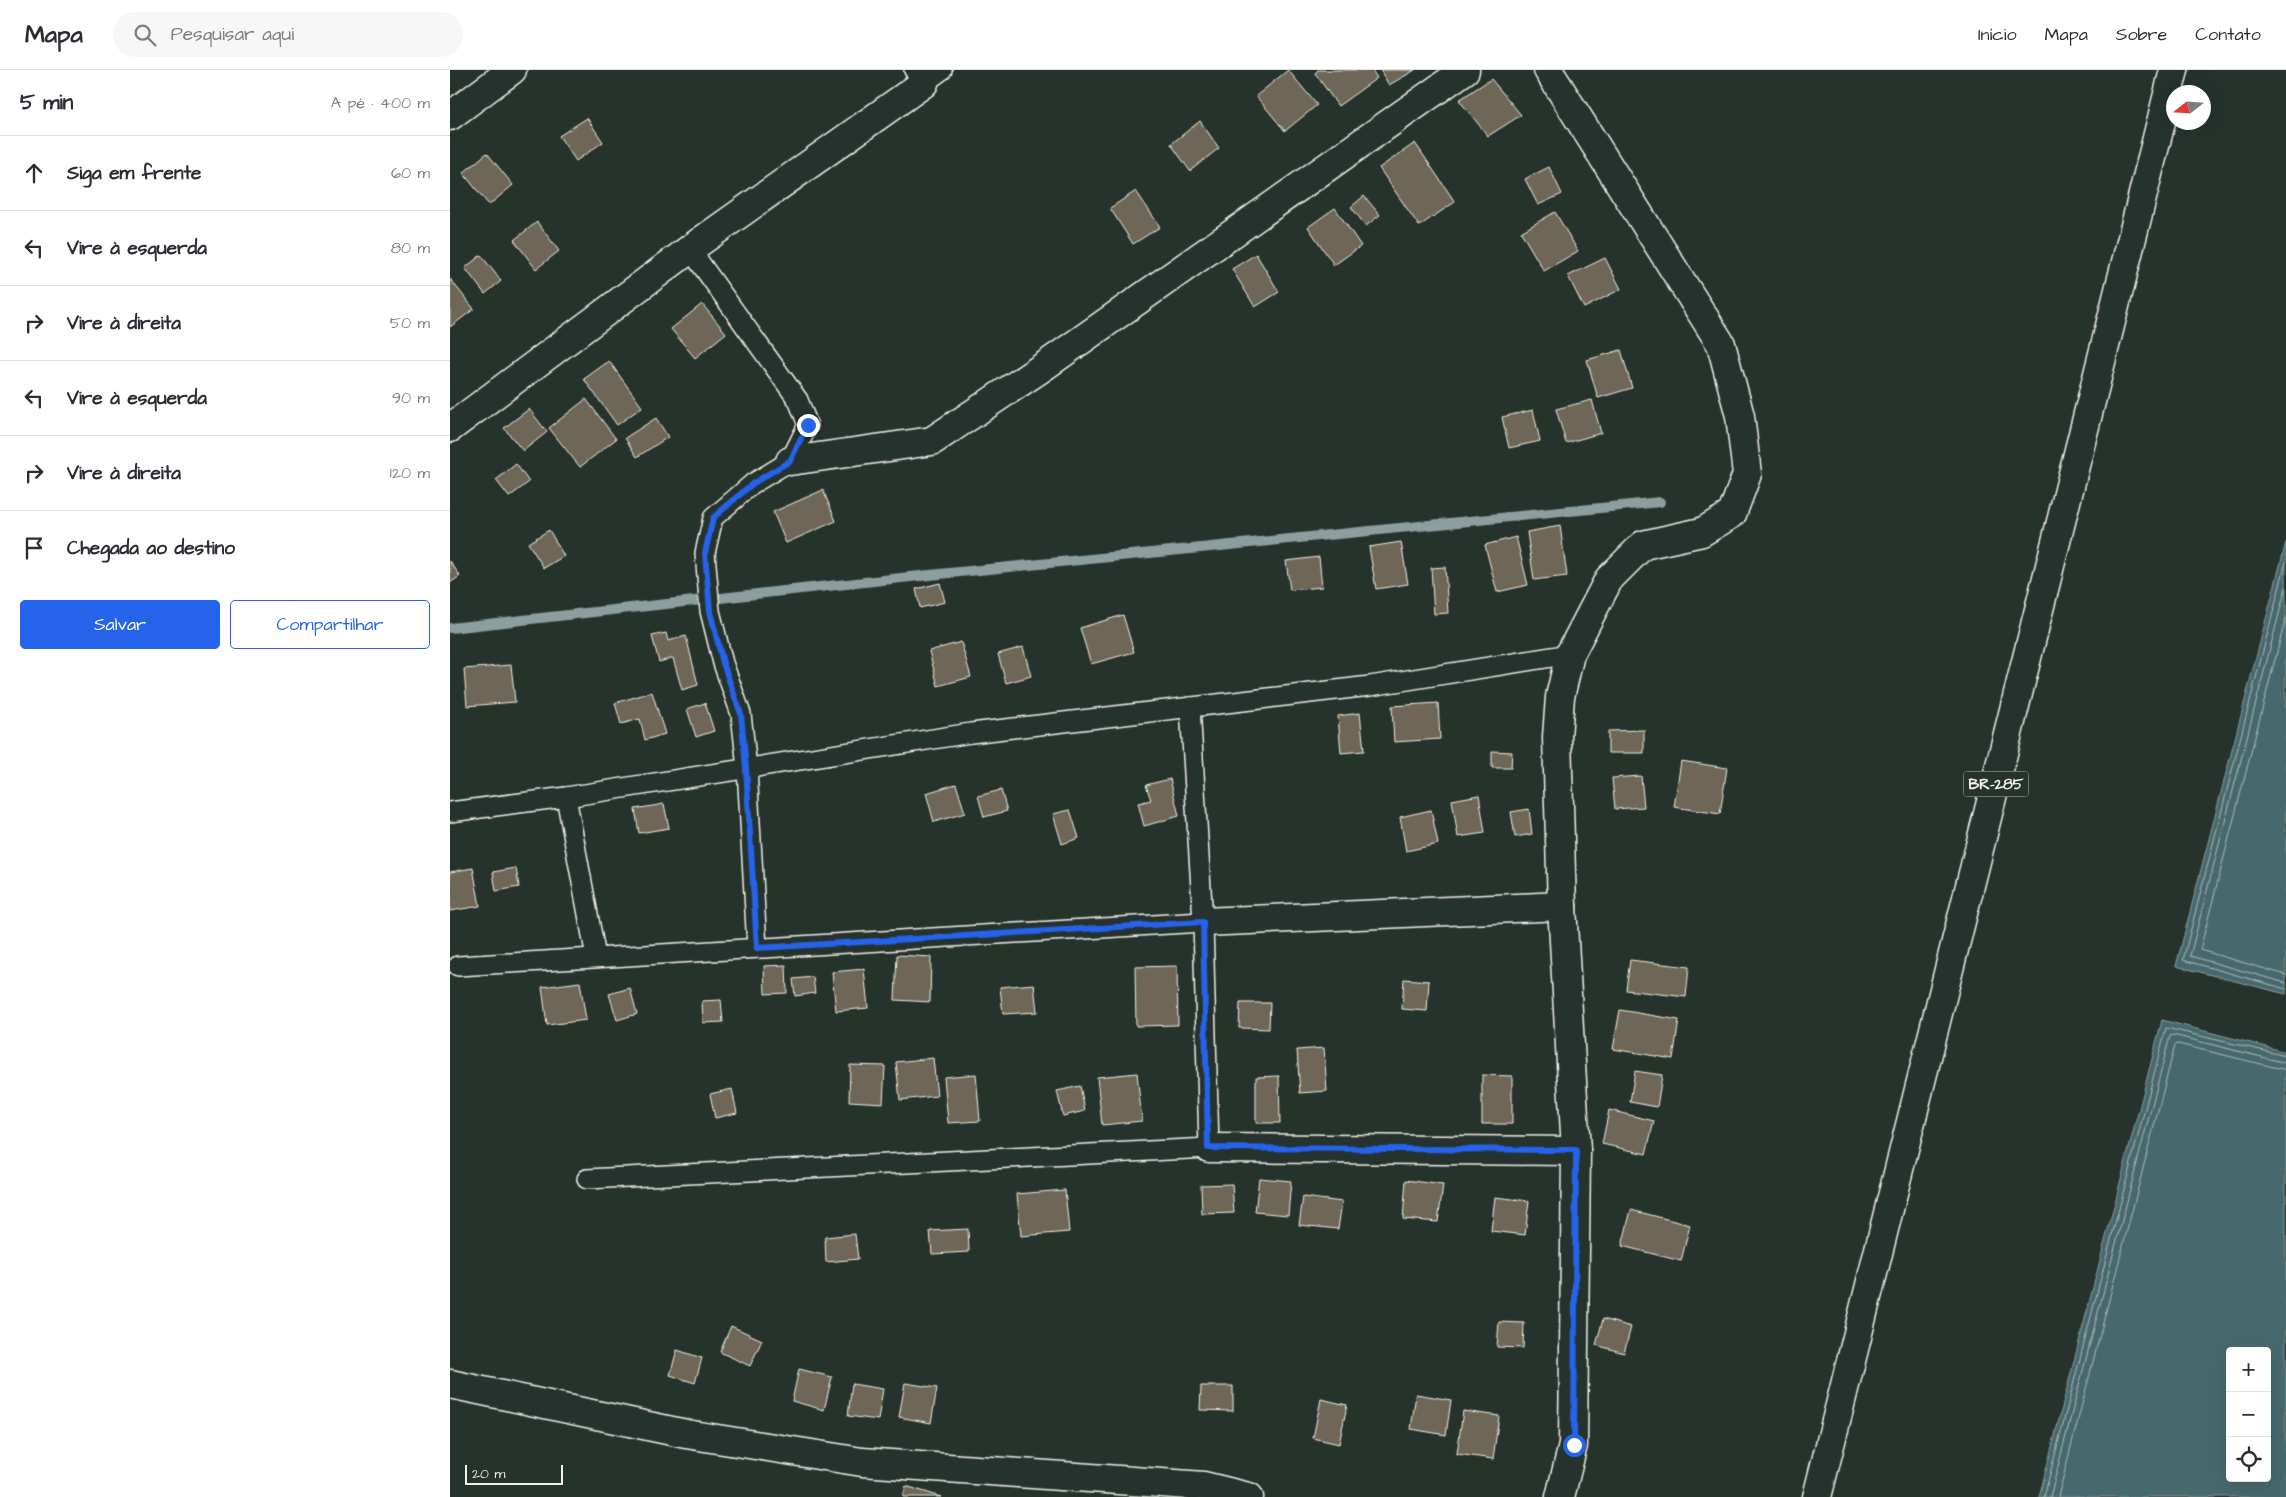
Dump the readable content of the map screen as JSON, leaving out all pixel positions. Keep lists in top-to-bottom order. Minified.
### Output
{"streets":{"main road":["BR-285"]},"scale_bar":"20 m","north":"left","page":{"header":"Mapa","search":"Pesquisar aqui","nav":["Início","Mapa","Sobre","Contato"],"heading":["5 min","A pé · 400 m"],"list":[["Siga em frente","60 m"],["Vire à esquerda","80 m"],["Vire à direita","50 m"],["Vire à esquerda","90 m"],["Vire à direita","120 m"],"Chegada ao destino"],"buttons":["Salvar","Compartilhar"],"map_buttons":["+","−"],"scale":"20 m"}}
